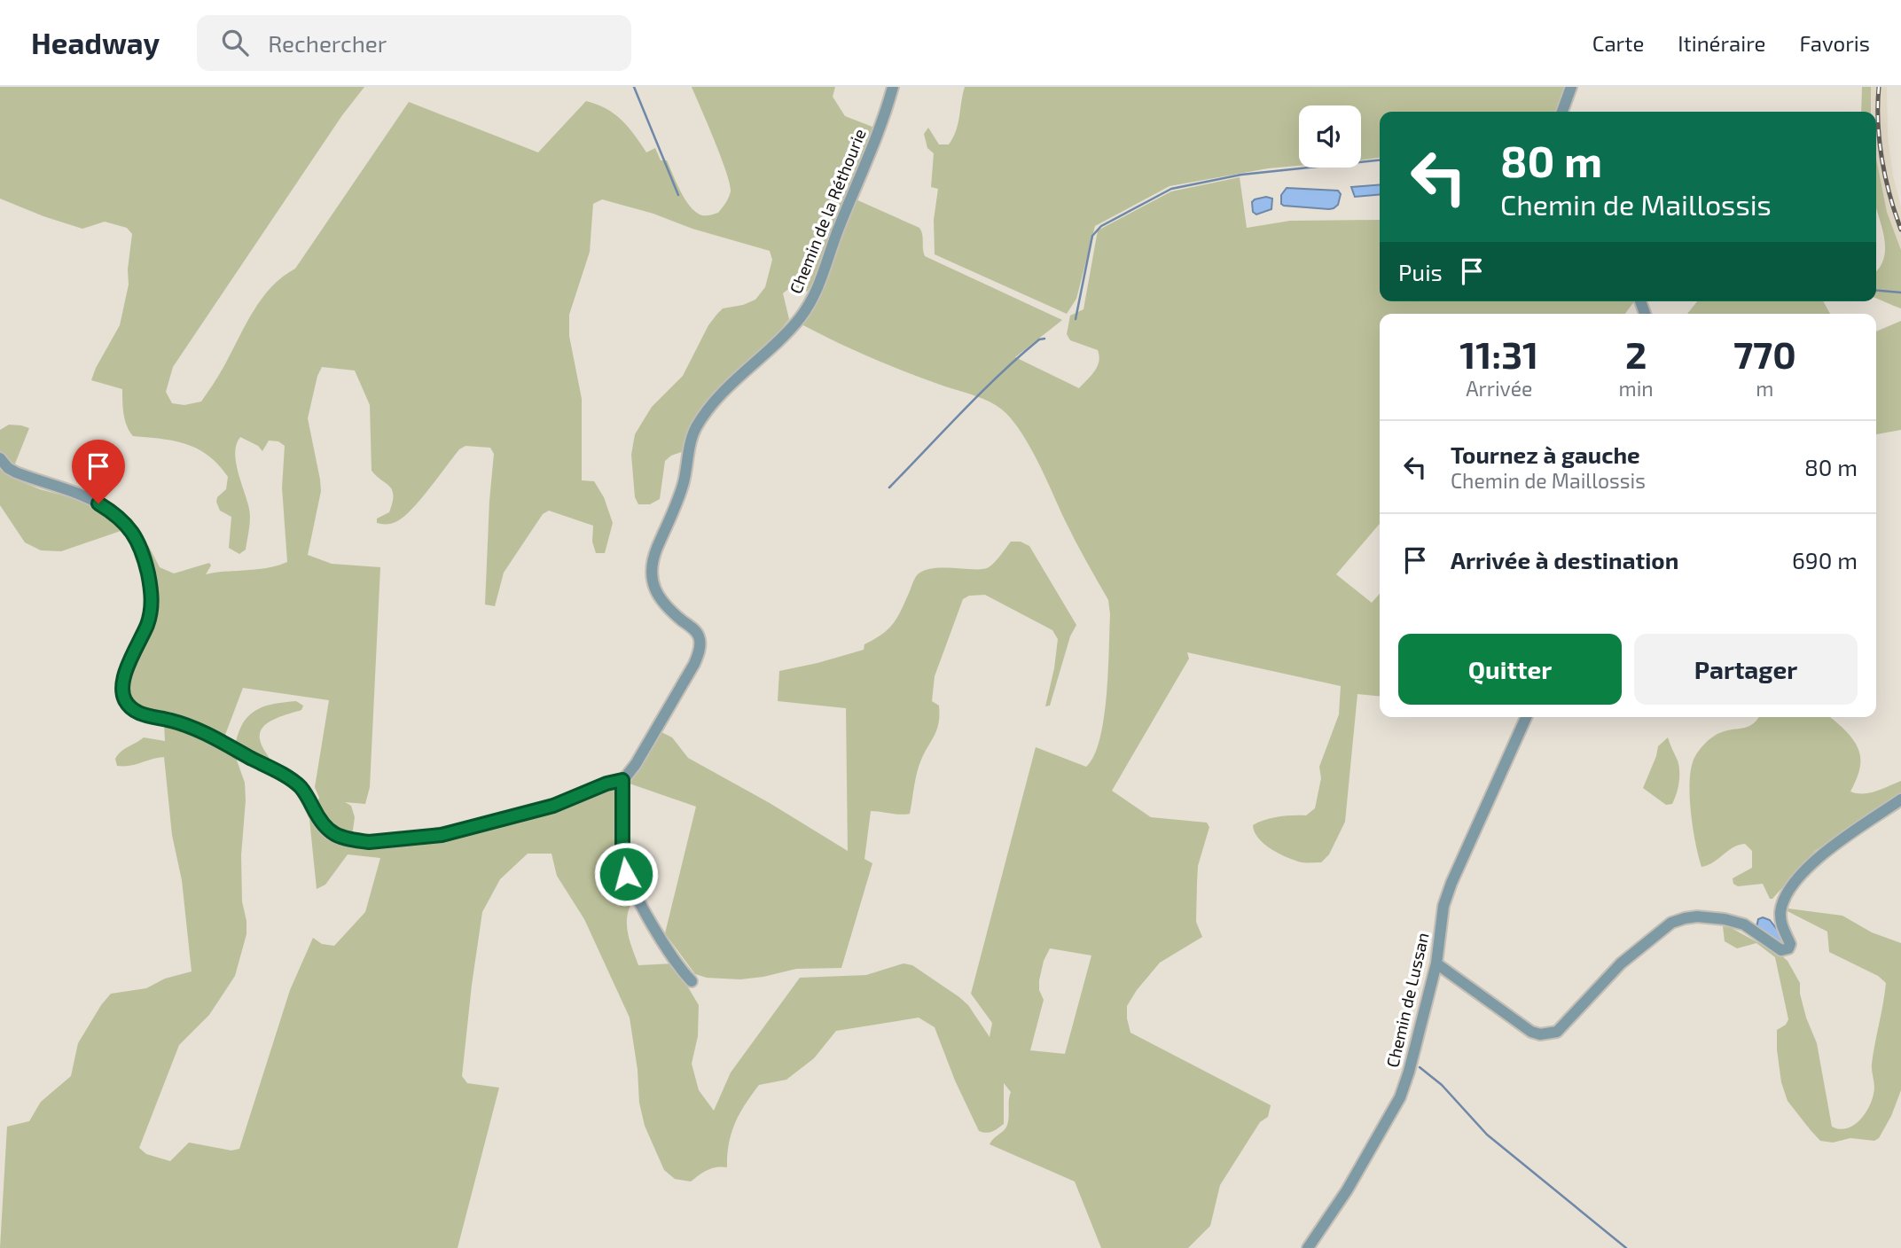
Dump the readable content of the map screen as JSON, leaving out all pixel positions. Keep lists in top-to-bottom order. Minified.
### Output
{"streets":{"street":["Chemin de la Réthourie","Chemin de Lussan"]},"page":{"header":"Headway","search":"Rechercher","nav":["Carte","Itinéraire","Favoris"],"turn":["80 m","Chemin de Maillossis"],"then":"Puis","eta":["11:31","Arrivée","2","min","770","m"],"list":[{"name":"Tournez à gauche","note":"Chemin de Maillossis","value":"80 m"},{"name":"Arrivée à destination","value":"690 m"}],"buttons":["Quitter","Partager"]}}
